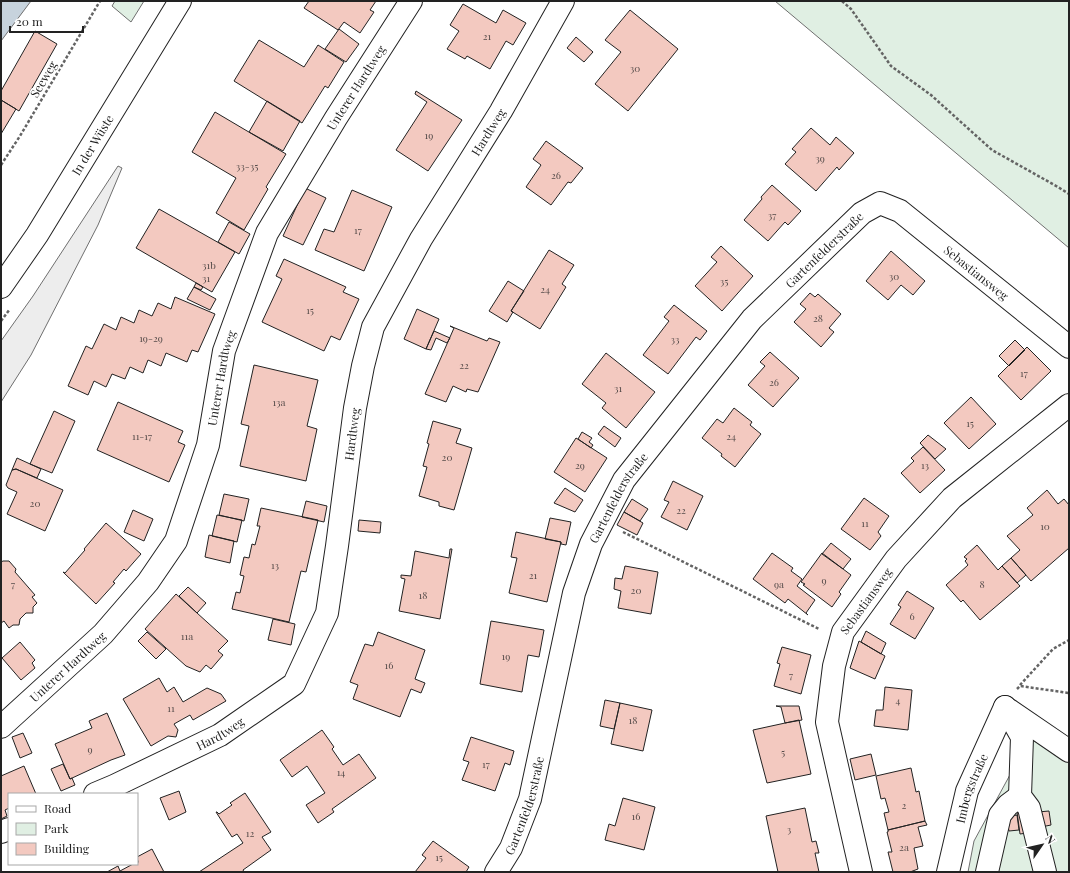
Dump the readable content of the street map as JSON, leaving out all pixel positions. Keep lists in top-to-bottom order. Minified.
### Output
{"streets":{"street":["Unterer Hardtweg","Hardtweg","In der Wüste","Gartenfelderstraße","Sebastiansweg","Imbergstraße"],"path":["Seeweg"]},"crossings":[["Gartenfelderstraße","Sebastiansweg"]],"house_numbers":["21","30","19","39","33-35","26","37","17","31b","30","31","35","24","15","28","19-29","33","22","17","26","31","13a","15","11-17","24","20","29","13","20","22","11","10","13","21","9","7","9a","8","20","18","6","11a","19","16","7","4","11","18","9","5","17","14","2","16","3","12","2a","15"],"legend":["Road","Park","Building"],"scale_bar":"20 m","north":"top right"}
